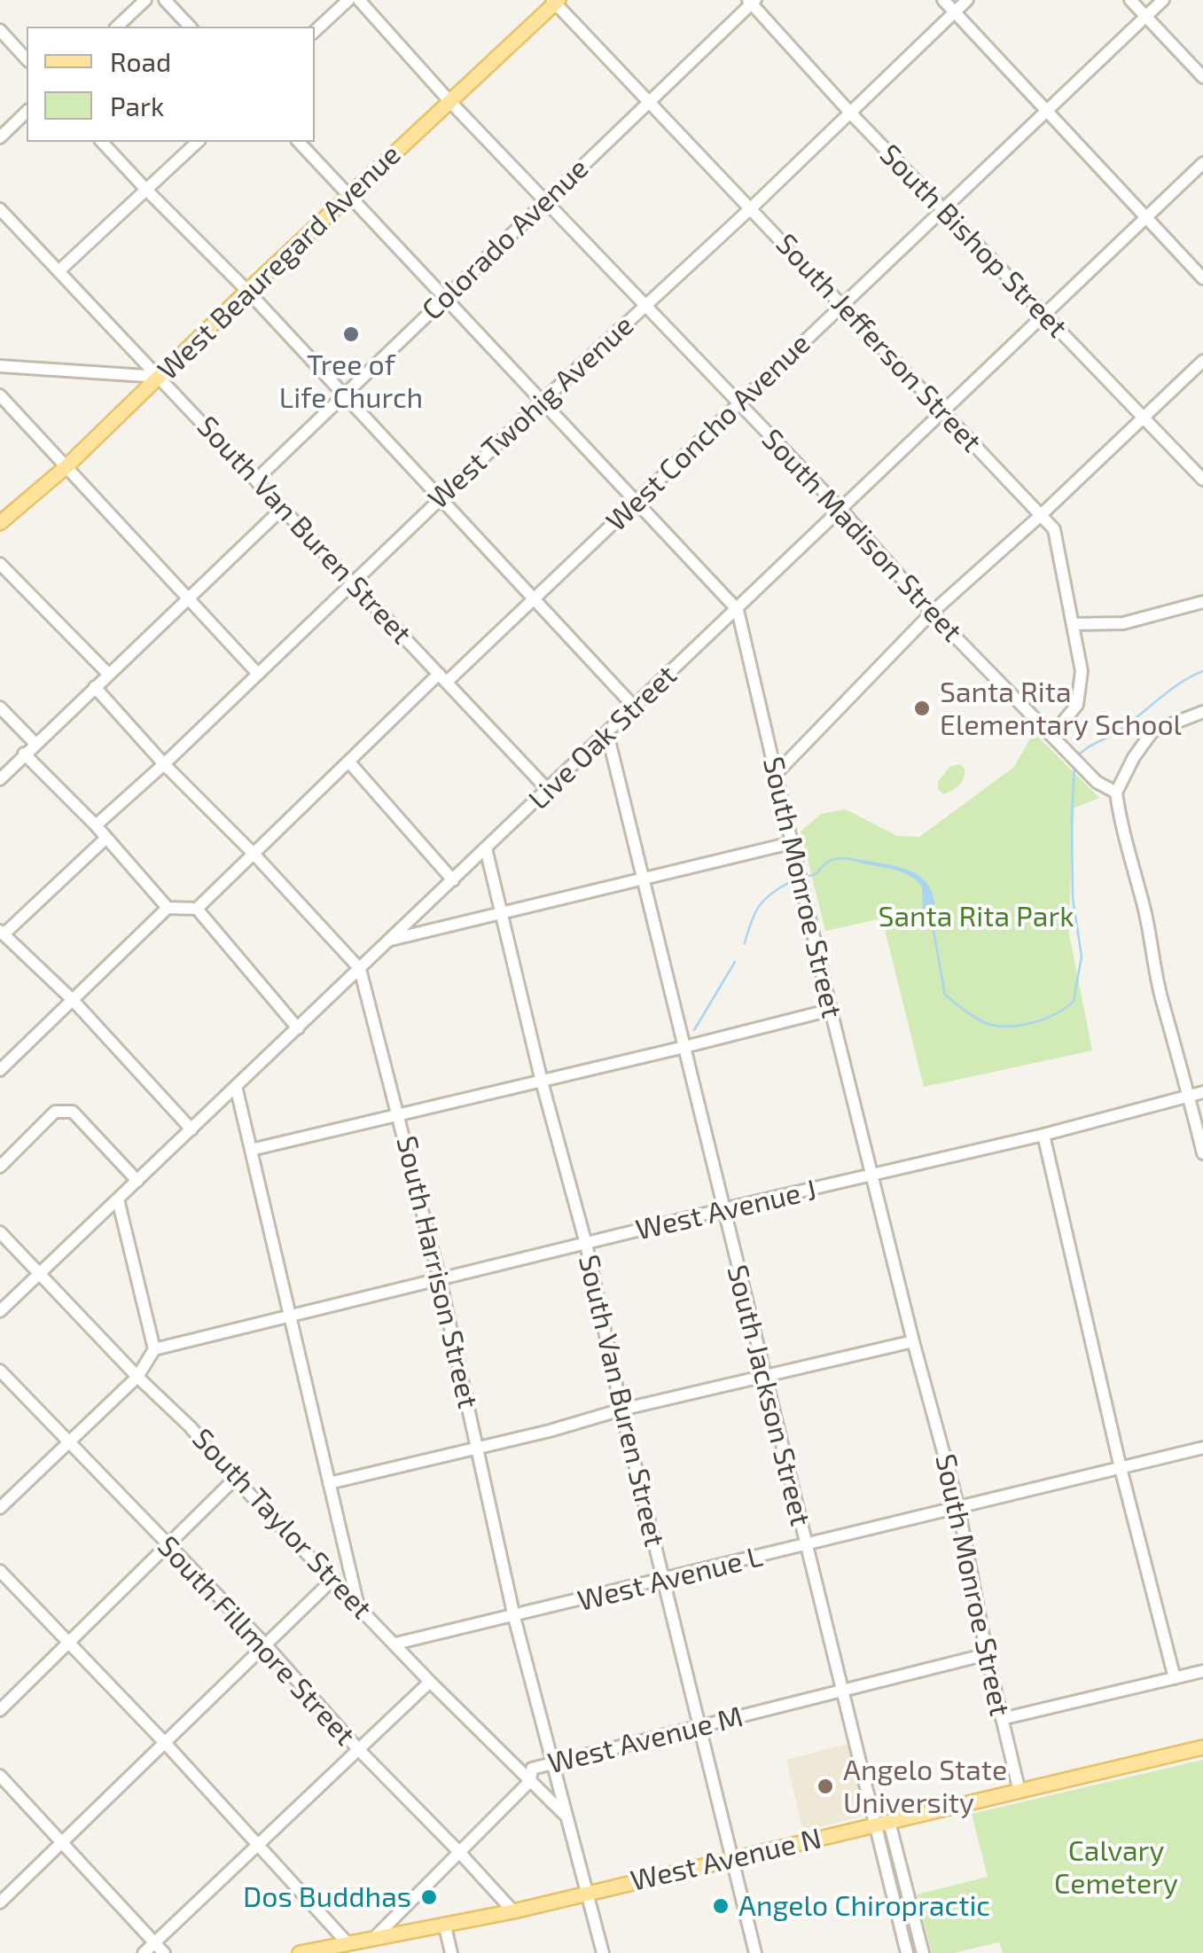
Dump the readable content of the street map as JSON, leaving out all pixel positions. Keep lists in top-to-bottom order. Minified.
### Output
{"streets":{"main road":["West Beauregard Avenue","West Avenue N"],"street":["Colorado Avenue","South Bishop Street","South Jefferson Street","West Twohig Avenue","West Concho Avenue","South Van Buren Street","South Madison Street","Live Oak Street","South Monroe Street","West Avenue J","South Harrison Street","South Jackson Street","South Taylor Street","West Avenue L","South Fillmore Street","West Avenue M"]},"crossings":[["Colorado Avenue","South Bishop Street"],["Colorado Avenue","South Jefferson Street"],["Colorado Avenue","South Van Buren Street"],["Colorado Avenue","South Madison Street"],["Colorado Avenue","South Monroe Street"],["South Bishop Street","West Twohig Avenue"],["South Bishop Street","West Concho Avenue"],["South Bishop Street","Live Oak Street"],["West Beauregard Avenue","South Jefferson Street"],["West Beauregard Avenue","South Van Buren Street"],["West Beauregard Avenue","South Madison Street"],["West Beauregard Avenue","South Monroe Street"],["South Jefferson Street","West Twohig Avenue"],["South Jefferson Street","West Concho Avenue"],["South Jefferson Street","South Madison Street"],["South Jefferson Street","Live Oak Street"],["West Twohig Avenue","South Van Buren Street"],["West Twohig Avenue","South Madison Street"],["West Twohig Avenue","South Monroe Street"],["West Twohig Avenue","South Harrison Street"],["West Concho Avenue","South Van Buren Street"],["West Concho Avenue","South Madison Street"],["West Concho Avenue","South Monroe Street"],["West Concho Avenue","South Harrison Street"],["South Van Buren Street","Live Oak Street"],["South Van Buren Street","West Avenue J"],["South Van Buren Street","West Avenue L"],["South Van Buren Street","West Avenue M"],["South Van Buren Street","West Avenue N"],["South Madison Street","Live Oak Street"],["Live Oak Street","South Monroe Street"],["Live Oak Street","South Harrison Street"],["Live Oak Street","South Jackson Street"],["Live Oak Street","South Taylor Street"],["South Monroe Street","West Avenue J"],["South Monroe Street","West Avenue L"],["South Monroe Street","West Avenue M"],["South Monroe Street","West Avenue N"],["West Avenue J","South Harrison Street"],["West Avenue J","South Jackson Street"],["South Harrison Street","South Taylor Street"],["South Harrison Street","West Avenue L"],["South Harrison Street","West Avenue M"],["South Harrison Street","West Avenue N"],["South Jackson Street","West Avenue L"],["South Jackson Street","West Avenue M"],["South Jackson Street","West Avenue N"],["South Taylor Street","West Avenue L"],["South Taylor Street","West Avenue M"],["South Fillmore Street","West Avenue M"],["South Fillmore Street","West Avenue N"],["West Avenue M","West Avenue N"]],"parks":["Santa Rita Park","Calvary Cemetery"],"places":["Tree of Life Church","Santa Rita Elementary School","Angelo State University","Dos Buddhas","Angelo Chiropractic"],"legend":["Road","Park"]}
